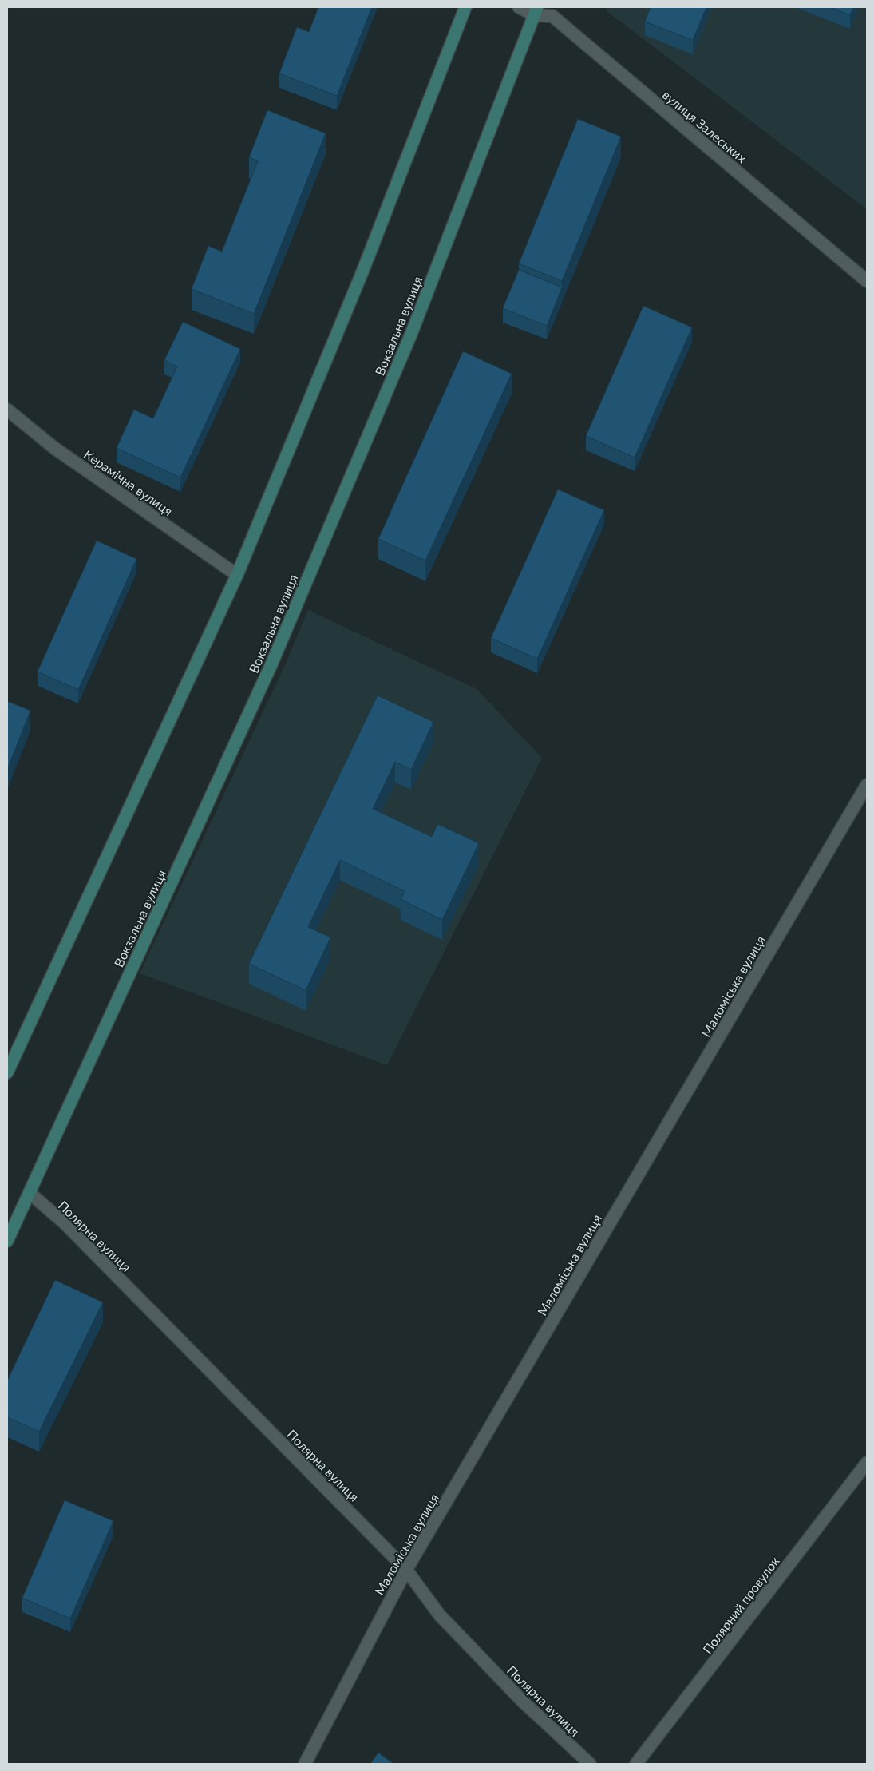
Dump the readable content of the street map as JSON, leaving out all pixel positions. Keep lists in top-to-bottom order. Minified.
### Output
{"streets":{"street":["вулиця Залеських","Вокзальна вулиця","Керамічна вулиця","Маломіська вулиця","Полярна вулиця","Полярний провулок"]},"crossings":[["вулиця Залеських","Вокзальна вулиця"],["Вокзальна вулиця","Полярна вулиця"],["Маломіська вулиця","Полярна вулиця"]]}
